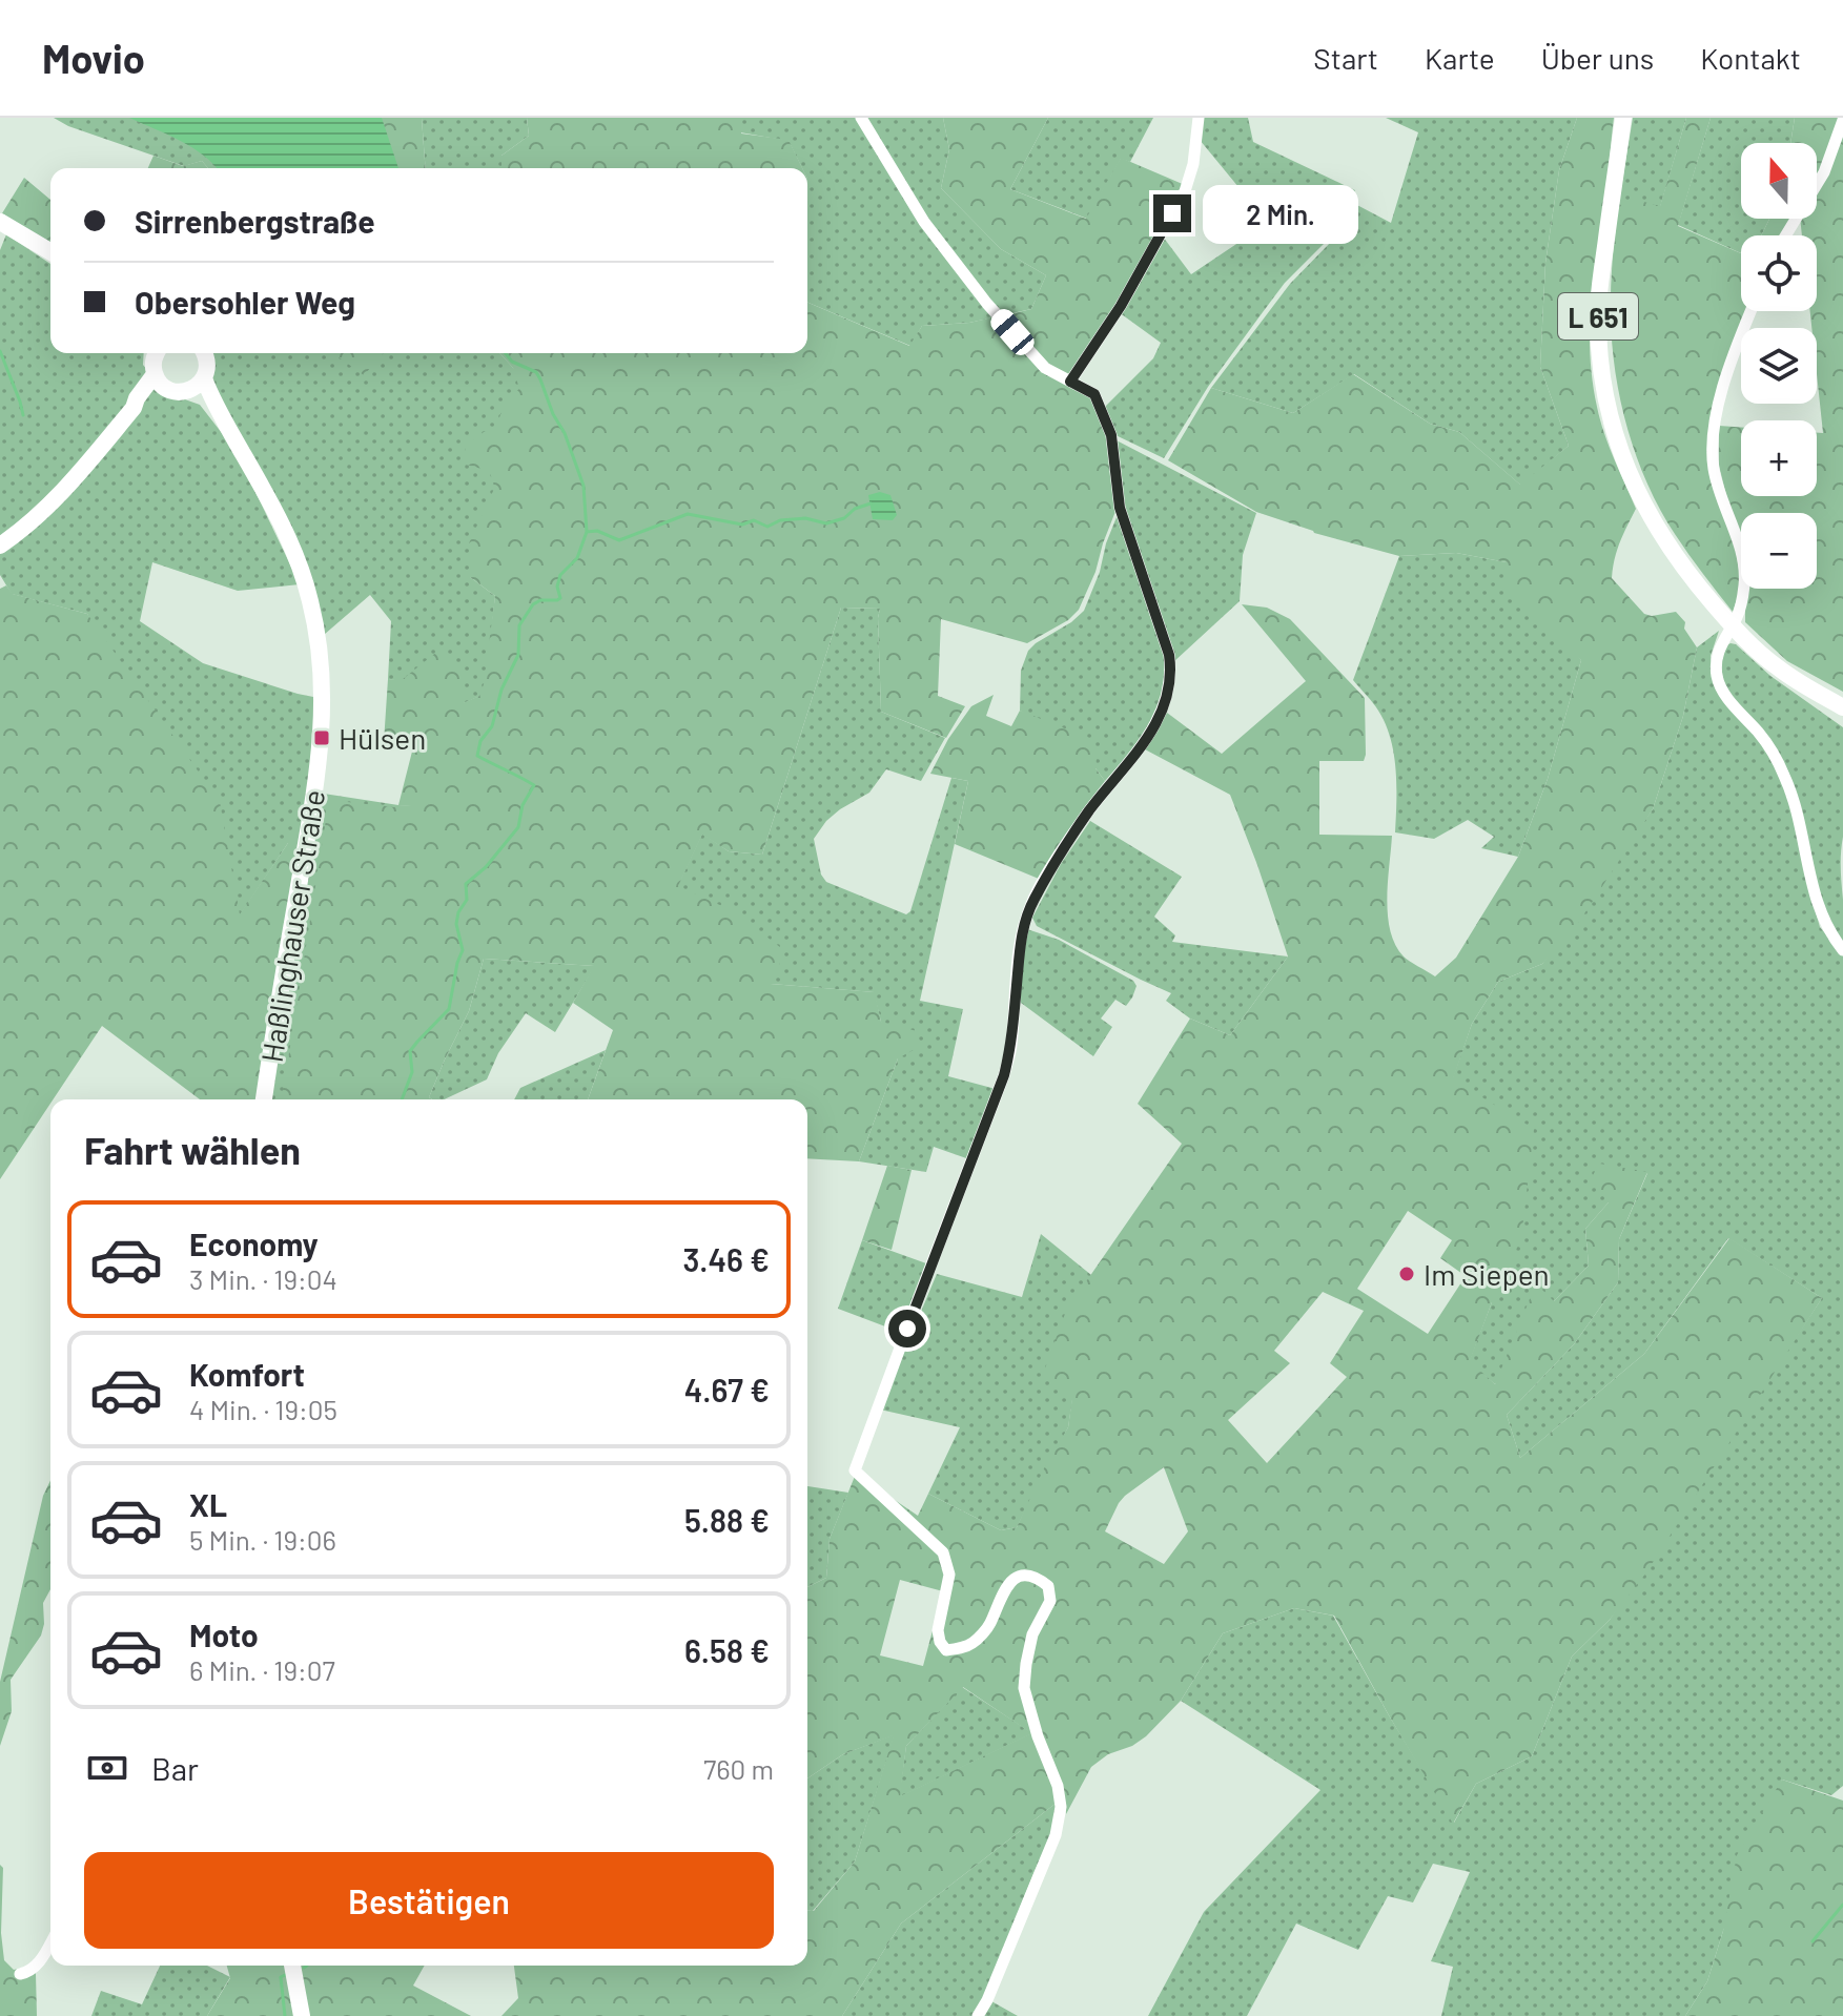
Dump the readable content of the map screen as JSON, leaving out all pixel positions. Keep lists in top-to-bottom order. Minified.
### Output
{"streets":{"main road":["L 651","Haßlinghauser Straße"]},"places":{"transit":["Hülsen"],"other":["Im Siepen"]},"north":"top","page":{"header":"Movio","nav":["Start","Karte","Über uns","Kontakt"],"map_buttons":["+","−"],"banner":["Sirrenbergstraße","Obersohler Weg"],"bubble":"2 Min.","heading":"Fahrt wählen","list":[{"name":"Economy","note":"3 Min. · 19:04","value":"3.46 €"},{"name":"Komfort","note":"4 Min. · 19:05","value":"4.67 €"},{"name":"XL","note":"5 Min. · 19:06","value":"5.88 €"},{"name":"Moto","note":"6 Min. · 19:07","value":"6.58 €"}],"pay":["Bar","760 m"],"buttons":"Bestätigen"}}
